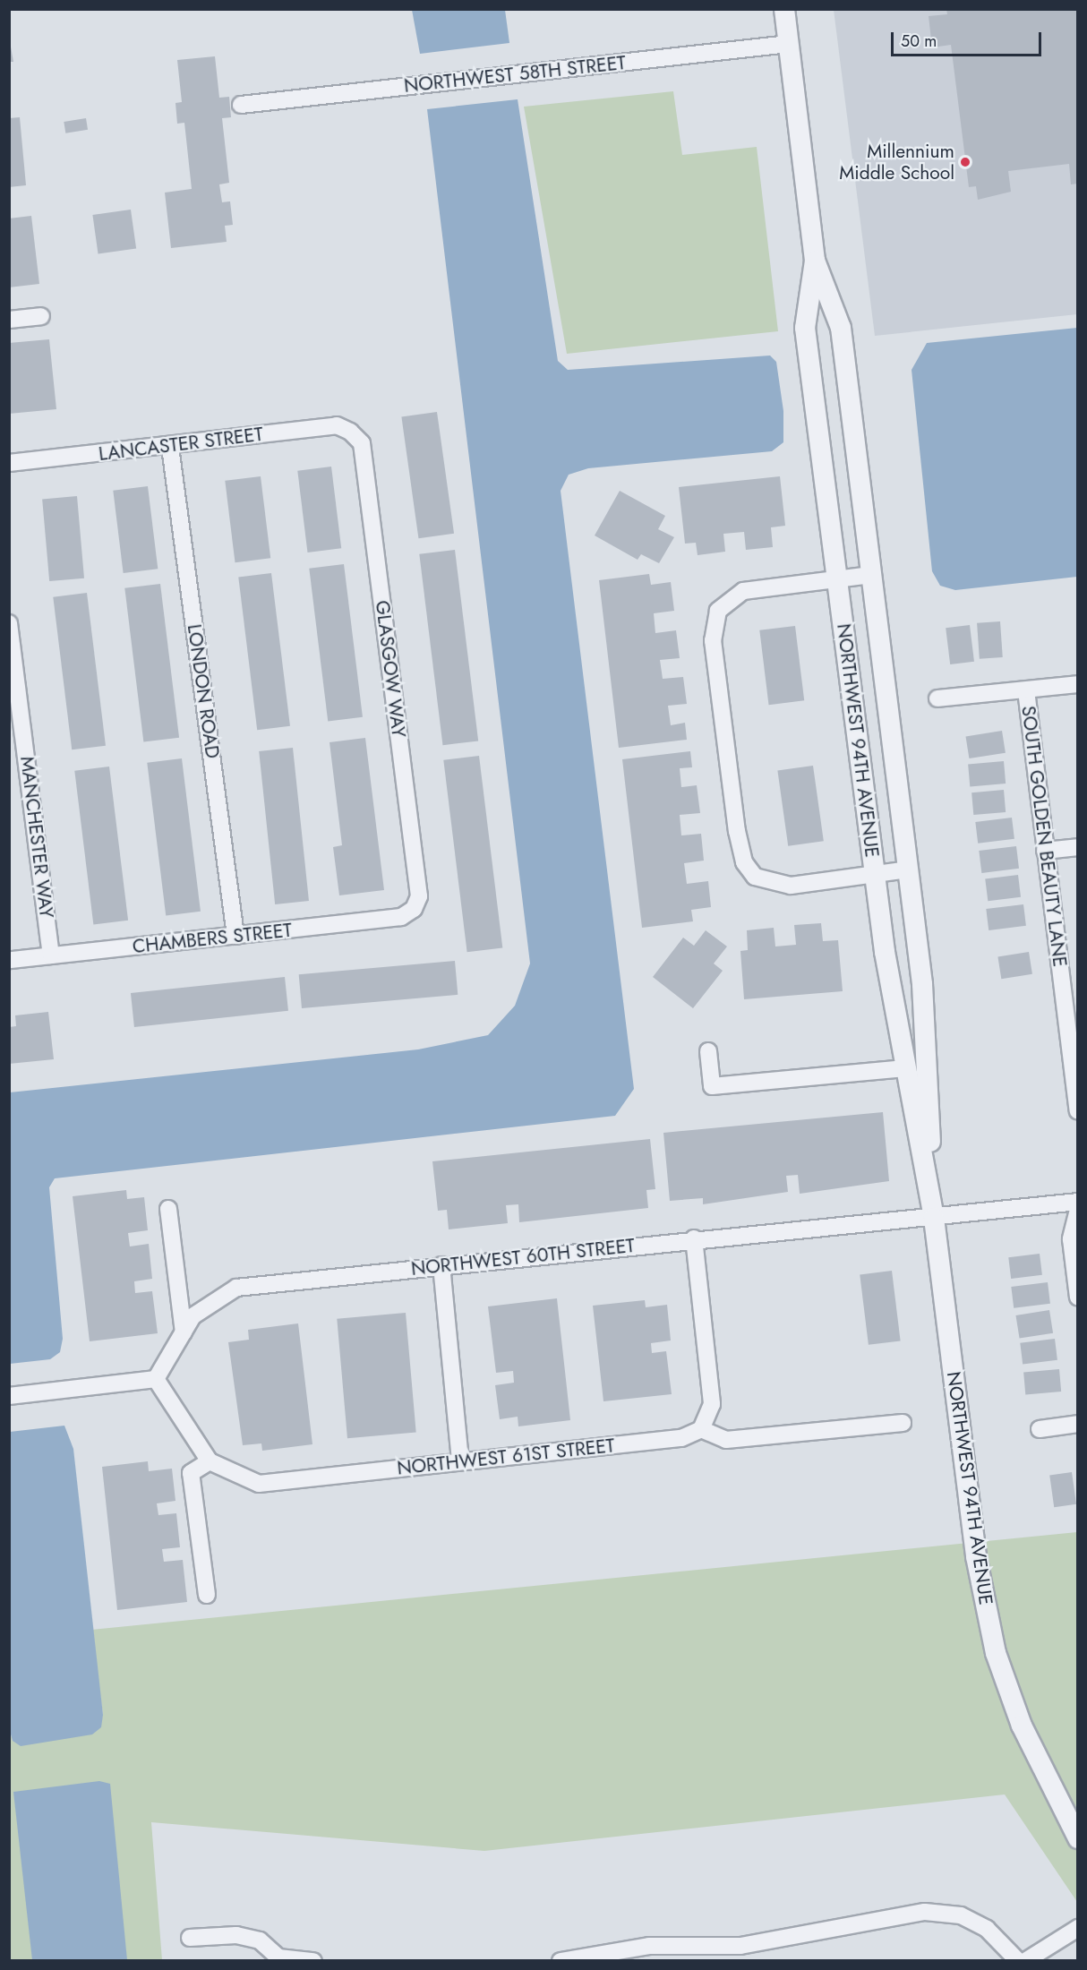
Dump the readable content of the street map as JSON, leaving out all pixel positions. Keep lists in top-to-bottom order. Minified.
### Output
{"streets":{"street":["NORTHWEST 58TH STREET","LANCASTER STREET","GLASGOW WAY","LONDON ROAD","NORTHWEST 94TH AVENUE","SOUTH GOLDEN BEAUTY LANE","MANCHESTER WAY","CHAMBERS STREET","NORTHWEST 60TH STREET","NORTHWEST 61ST STREET"]},"crossings":[["NORTHWEST 58TH STREET","NORTHWEST 94TH AVENUE"],["LANCASTER STREET","GLASGOW WAY"],["LANCASTER STREET","LONDON ROAD"],["GLASGOW WAY","CHAMBERS STREET"],["LONDON ROAD","CHAMBERS STREET"],["NORTHWEST 94TH AVENUE","NORTHWEST 60TH STREET"],["MANCHESTER WAY","CHAMBERS STREET"]],"places":["Millennium Middle School"],"scale_bar":"50 m"}
